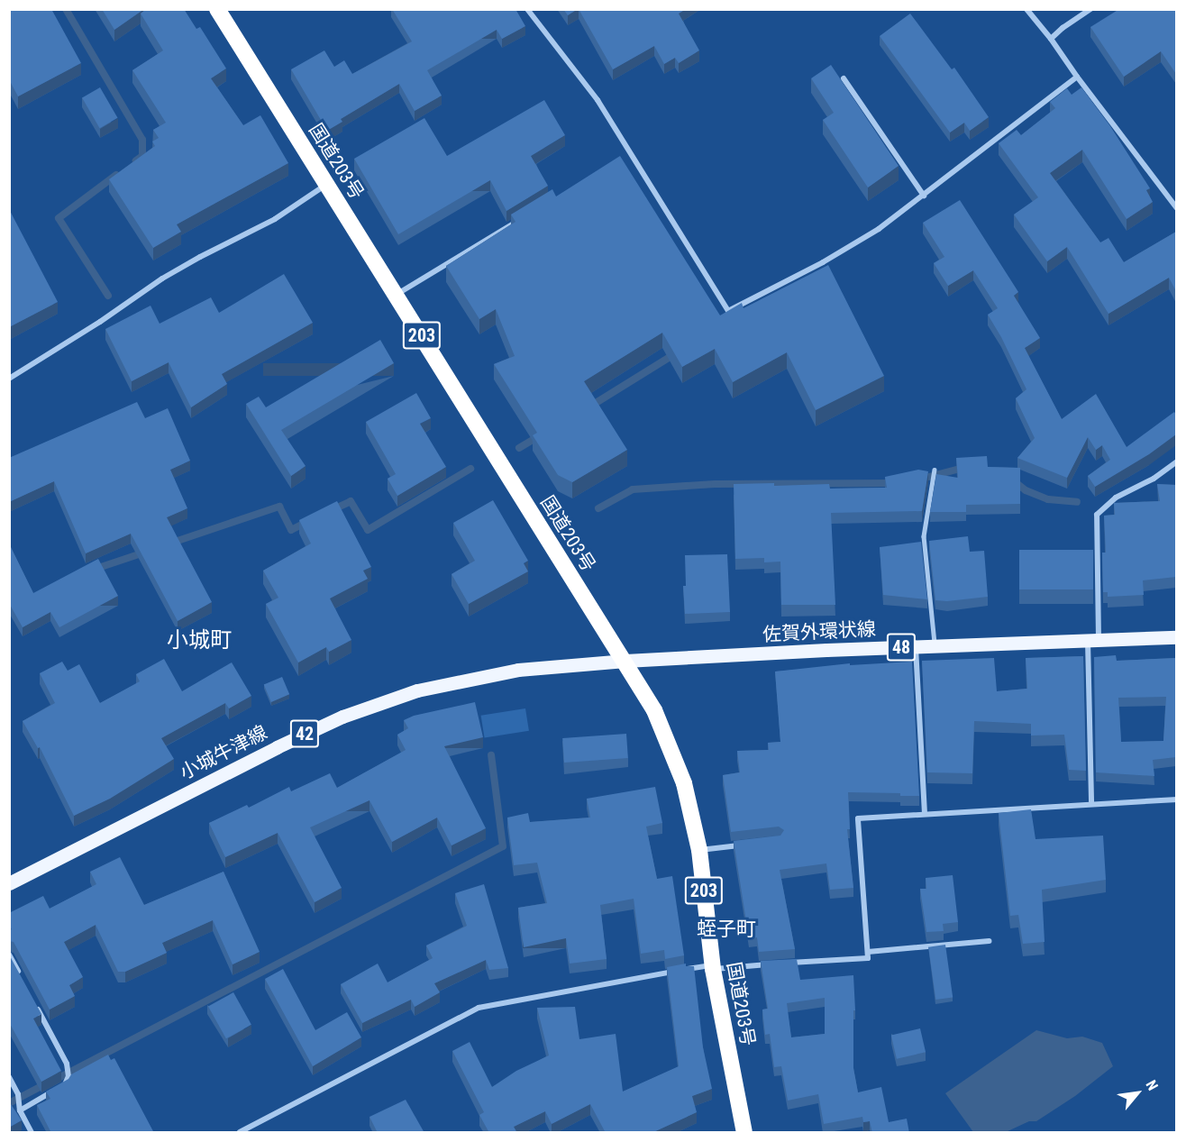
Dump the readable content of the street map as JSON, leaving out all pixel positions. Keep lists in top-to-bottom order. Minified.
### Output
{"streets":{"highway":["国道203号","203"],"main road":["佐賀外環状線","48","42","小城牛津線"]},"crossings":[["国道203号","佐賀外環状線"],["国道203号","小城牛津線"],["佐賀外環状線","小城牛津線"]],"districts":["小城町","蛭子町"],"north":"top right"}
